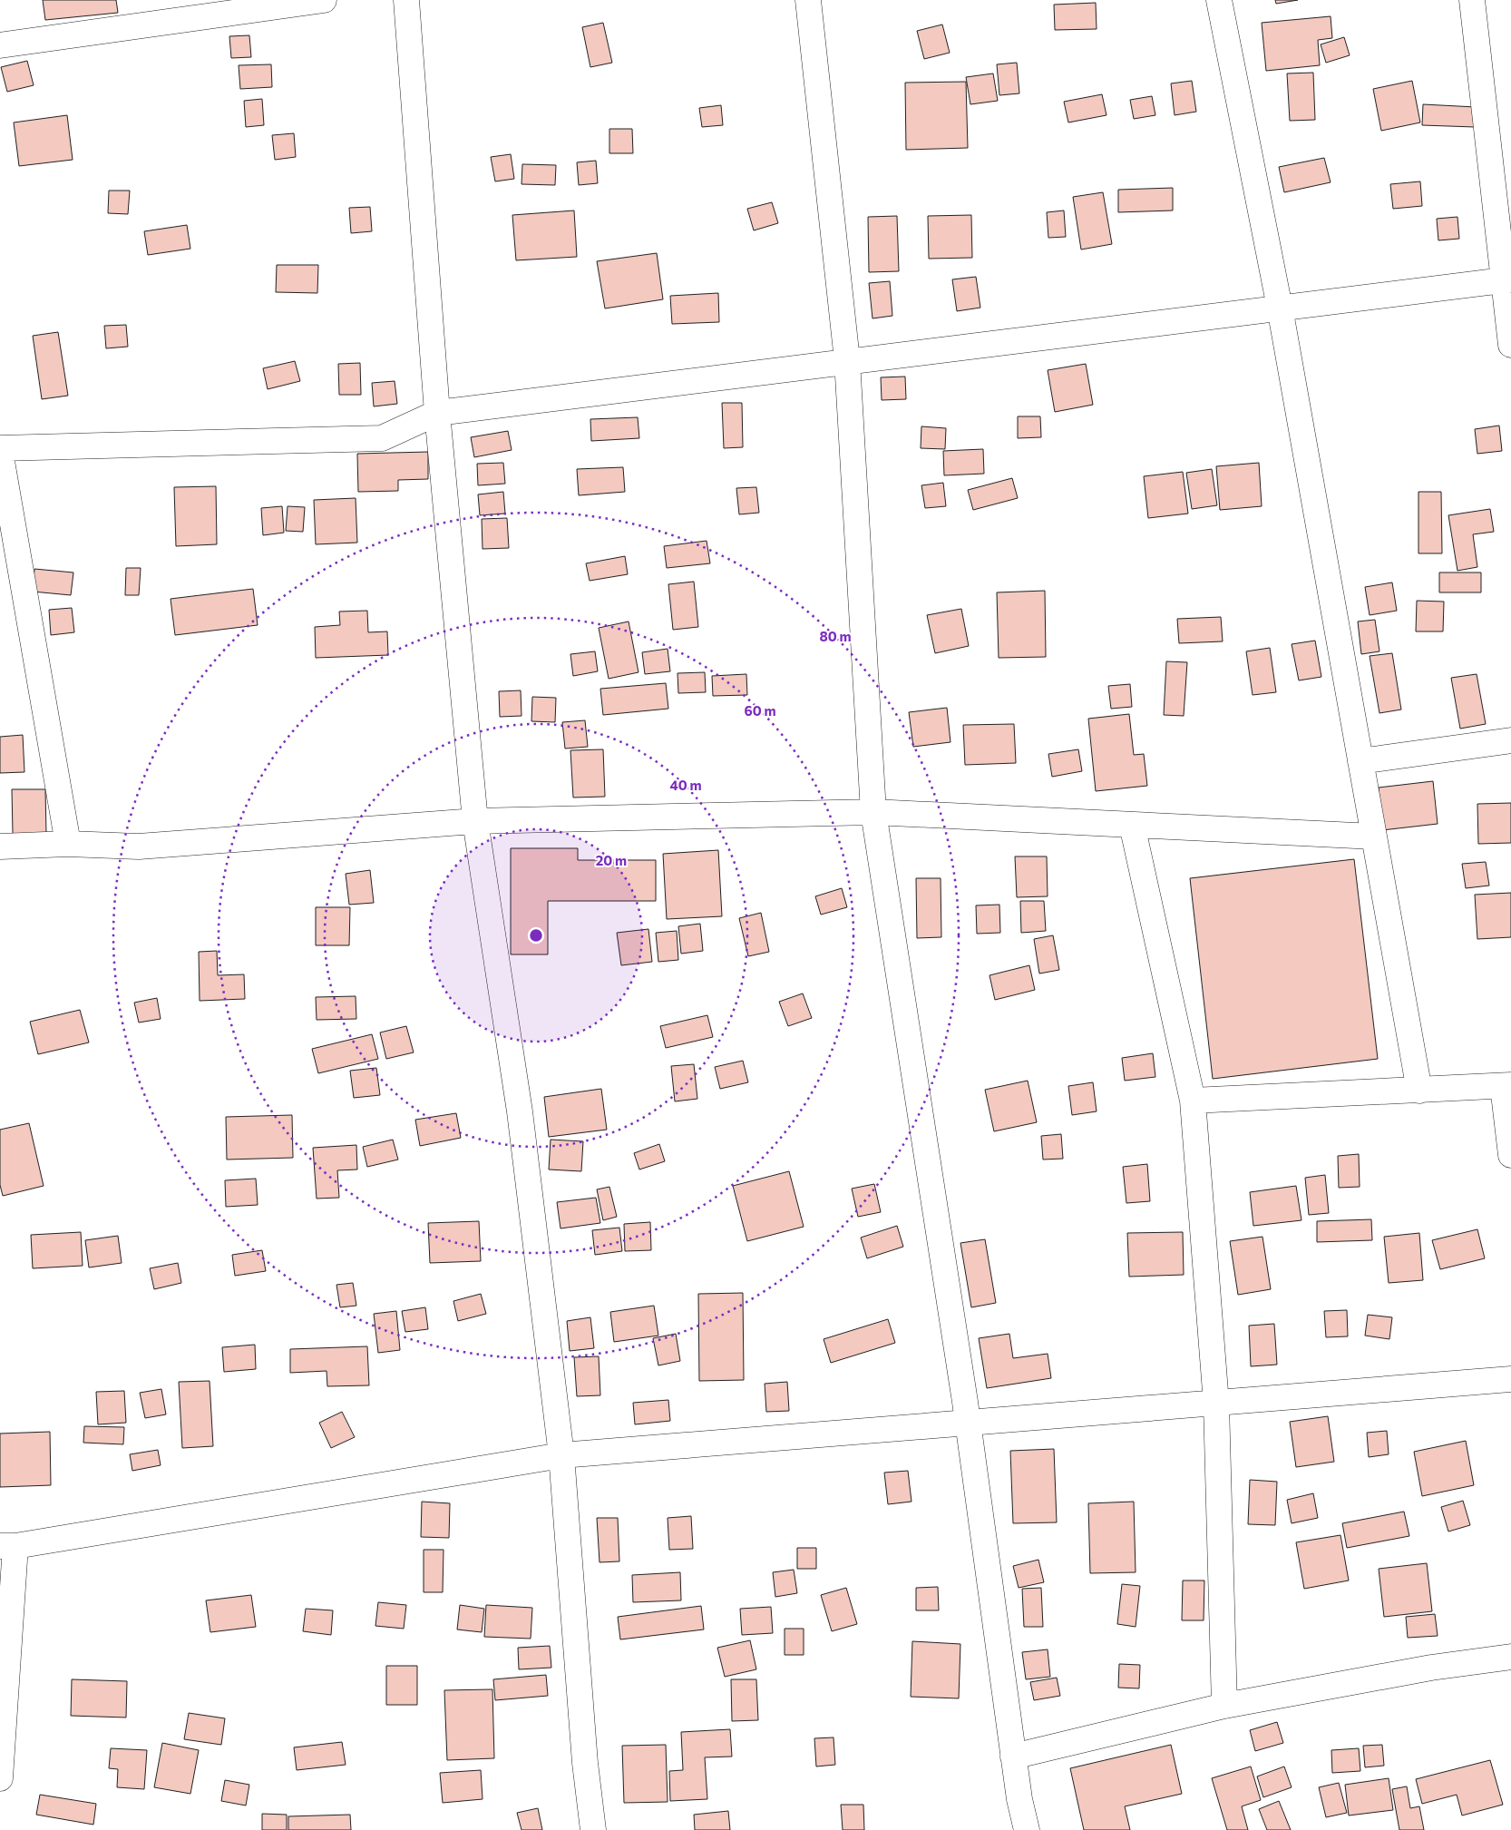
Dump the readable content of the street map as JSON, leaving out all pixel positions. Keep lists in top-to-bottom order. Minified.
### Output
{"rings":["80 m","60 m","40 m","20 m"]}
